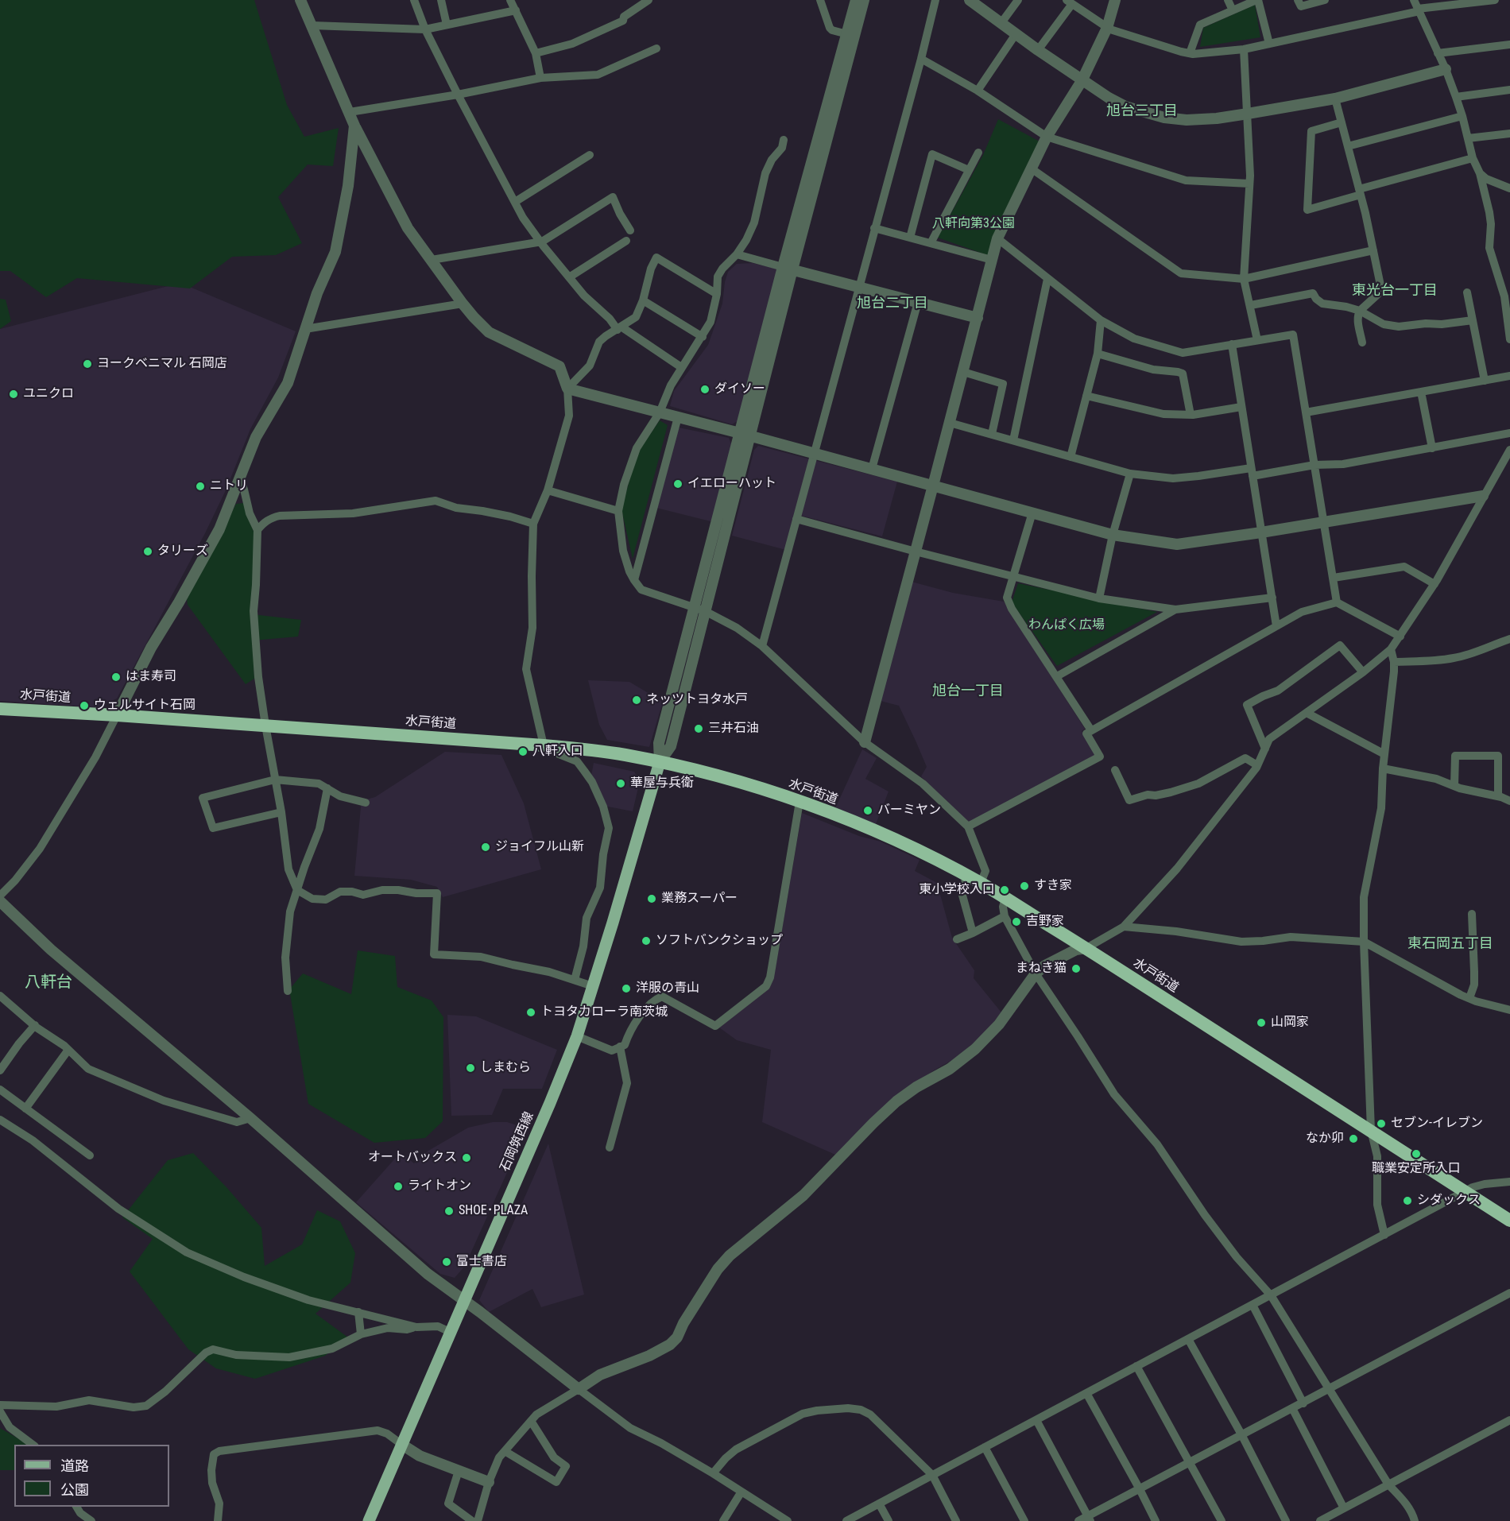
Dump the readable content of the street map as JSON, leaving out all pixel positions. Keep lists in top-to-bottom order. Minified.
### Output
{"streets":{"highway":["水戸街道"],"main road":["石岡筑西線"]},"crossings":[["水戸街道","石岡筑西線"]],"districts":["旭台三丁目","東光台一丁目","旭台二丁目","旭台一丁目","東石岡五丁目","八軒台"],"parks":["八軒向第3公園","わんぱく広場"],"places":["ヨークベニマル 石岡店","ダイソー","ユニクロ","イエローハット","ニトリ","タリーズ","はま寿司","ネッツトヨタ水戸","ウェルサイト石岡","三井石油","八軒入口","華屋与兵衛","バーミヤン","ジョイフル山新","すき家","東小学校入口","業務スーパー","吉野家","ソフトバンクショップ","まねき猫","洋服の青山","トヨタカローラ南茨城","山岡家","しまむら","セブン-イレブン","なか卯","職業安定所入口","オートバックス","ライトオン","シダックス","SHOE･PLAZA","富士書店"],"legend":["道路","公園"]}
